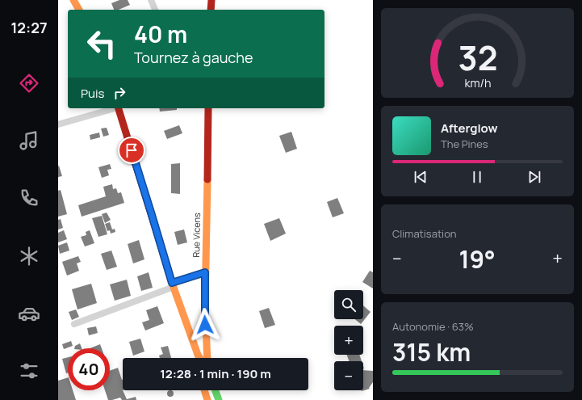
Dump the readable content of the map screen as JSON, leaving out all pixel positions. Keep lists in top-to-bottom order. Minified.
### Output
{"streets":{"main road":["Rue Vicens"]},"page":{"tabs":"12:27","turn":["40 m","Tournez à gauche"],"then":"Puis","song":["Afterglow","The Pines"],"tile":["Climatisation",["Autonomie · 63%","315 km"]],"heat":["−","19°","+"],"map_buttons":["+","−"],"limit":"40","trip":"12:28 · 1 min · 190 m","gauge":["32","km/h"]}}
